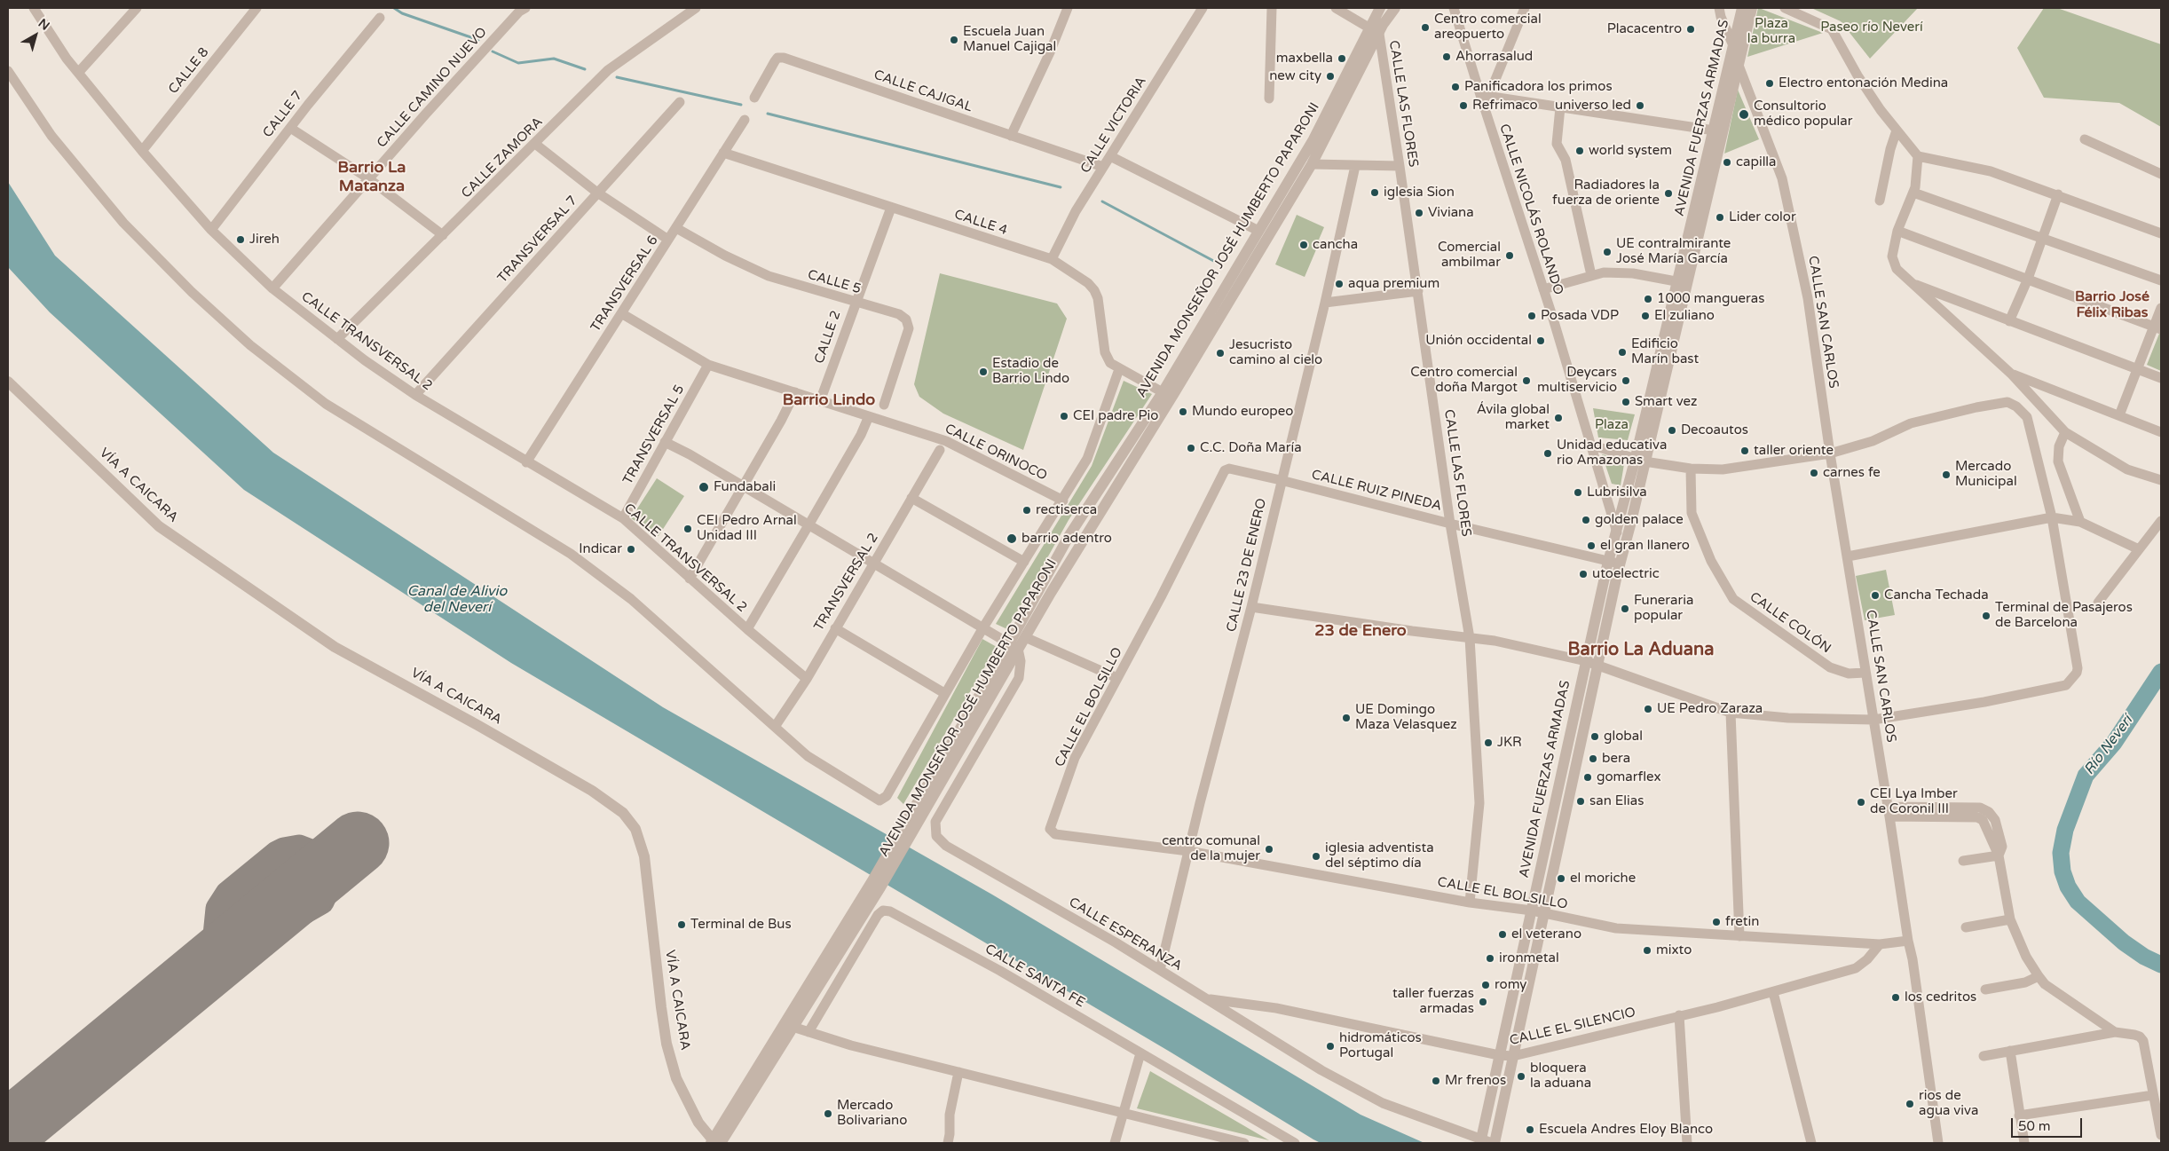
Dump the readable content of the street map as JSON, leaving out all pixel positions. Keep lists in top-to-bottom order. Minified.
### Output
{"streets":{"street":["CALLE 8","CALLE CAMINO NUEVO","CALLE CAJIGAL","CALLE LAS FLORES","CALLE 7","AVENIDA FUERZAS ARMADAS","CALLE VICTORIA","CALLE ZAMORA","CALLE NICOLÁS ROLANDO","CALLE 4","TRANSVERSAL 7","AVENIDA MONSEÑOR JOSÉ HUMBERTO PAPARONI","CALLE 5","TRANSVERSAL 6","CALLE SAN CARLOS","CALLE 2","CALLE TRANSVERSAL 2","TRANSVERSAL 5","CALLE ORINOCO","VÍA A CAICARA","CALLE RUIZ PINEDA","CALLE 23 DE ENERO","TRANSVERSAL 2","CALLE COLÓN","CALLE EL BOLSILLO","CALLE ESPERANZA","CALLE SANTA FE","CALLE EL SILENCIO"]},"crossings":[["CALLE 8","CALLE TRANSVERSAL 2"],["CALLE CAMINO NUEVO","CALLE TRANSVERSAL 2"],["CALLE CAJIGAL","CALLE VICTORIA"],["CALLE LAS FLORES","AVENIDA MONSEÑOR JOSÉ HUMBERTO PAPARONI"],["CALLE LAS FLORES","CALLE RUIZ PINEDA"],["CALLE LAS FLORES","CALLE EL BOLSILLO"],["CALLE 7","CALLE TRANSVERSAL 2"],["AVENIDA FUERZAS ARMADAS","CALLE NICOLÁS ROLANDO"],["AVENIDA FUERZAS ARMADAS","CALLE SAN CARLOS"],["AVENIDA FUERZAS ARMADAS","CALLE RUIZ PINEDA"],["AVENIDA FUERZAS ARMADAS","CALLE EL BOLSILLO"],["AVENIDA FUERZAS ARMADAS","CALLE ESPERANZA"],["AVENIDA FUERZAS ARMADAS","CALLE EL SILENCIO"],["CALLE VICTORIA","CALLE 4"],["CALLE ZAMORA","CALLE TRANSVERSAL 2"],["CALLE 4","AVENIDA MONSEÑOR JOSÉ HUMBERTO PAPARONI"],["CALLE 4","TRANSVERSAL 6"],["CALLE 4","CALLE 2"],["TRANSVERSAL 7","CALLE TRANSVERSAL 2"],["AVENIDA MONSEÑOR JOSÉ HUMBERTO PAPARONI","VÍA A CAICARA"],["AVENIDA MONSEÑOR JOSÉ HUMBERTO PAPARONI","CALLE ESPERANZA"],["CALLE 5","TRANSVERSAL 6"],["CALLE 5","CALLE 2"],["TRANSVERSAL 6","CALLE TRANSVERSAL 2"],["TRANSVERSAL 6","CALLE ORINOCO"],["CALLE SAN CARLOS","CALLE COLÓN"],["CALLE SAN CARLOS","CALLE EL BOLSILLO"],["CALLE 2","CALLE ORINOCO"],["CALLE TRANSVERSAL 2","TRANSVERSAL 5"],["CALLE TRANSVERSAL 2","TRANSVERSAL 2"],["TRANSVERSAL 5","CALLE ORINOCO"],["CALLE RUIZ PINEDA","CALLE 23 DE ENERO"],["CALLE RUIZ PINEDA","CALLE EL BOLSILLO"],["CALLE 23 DE ENERO","CALLE EL BOLSILLO"],["CALLE 23 DE ENERO","CALLE ESPERANZA"],["CALLE EL BOLSILLO","CALLE EL SILENCIO"],["CALLE ESPERANZA","CALLE EL SILENCIO"]],"districts":["Barrio La Matanza","Barrio José Félix Ribas","Barrio Lindo","23 de Enero","Barrio La Aduana"],"water":["Canal de Alivio del Neverí","Río Neverí"],"parks":["Plaza la burra","Paseo río Neverí","Plaza"],"places":["Centro comercial areopuerto","Placacentro","Escuela Juan Manuel Cajigal","Ahorrasalud","maxbella","new city","Electro entonación Medina","Panificadora los primos","Refrimaco","universo led","Consultorio médico popular","world system","capilla","iglesia Sion","Radiadores la fuerza de oriente","Viviana","Lider color","Jireh","cancha","UE contralmirante José María García","Comercial ambilmar","aqua premium","1000 mangueras","Posada VDP","El zuliano","Unión occidental","Edificio Marín bast","Jesucristo camino al cielo","Estadio de Barrio Lindo","Centro comercial doña Margot","Deycars multiservicio","Smart vez","Mundo europeo","CEI padre Pio","Ávila global market","Decoautos","C.C. Doña María","taller oriente","Unidad educativa rio Amazonas","carnes fe","Mercado Municipal","Fundabali","Lubrisilva","rectiserca","golden palace","CEI Pedro Arnal Unidad III","barrio adentro","el gran llanero","Indicar","utoelectric","Cancha Techada","Funeraria popular","Terminal de Pasajeros de Barcelona","UE Pedro Zaraza","UE Domingo Maza Velasquez","global","JKR","bera","gomarflex","san Elias","CEI Lya Imber de Coronil III","centro comunal de la mujer","iglesia adventista del séptimo día","el moriche","fretin","Terminal de Bus","el veterano","mixto","ironmetal","romy","los cedritos","taller fuerzas armadas","hidromáticos Portugal","bloquera la aduana","Mr frenos","rios de agua viva","Mercado Bolivariano","Escuela Andres Eloy Blanco"],"scale_bar":"50 m","north":"top right"}
